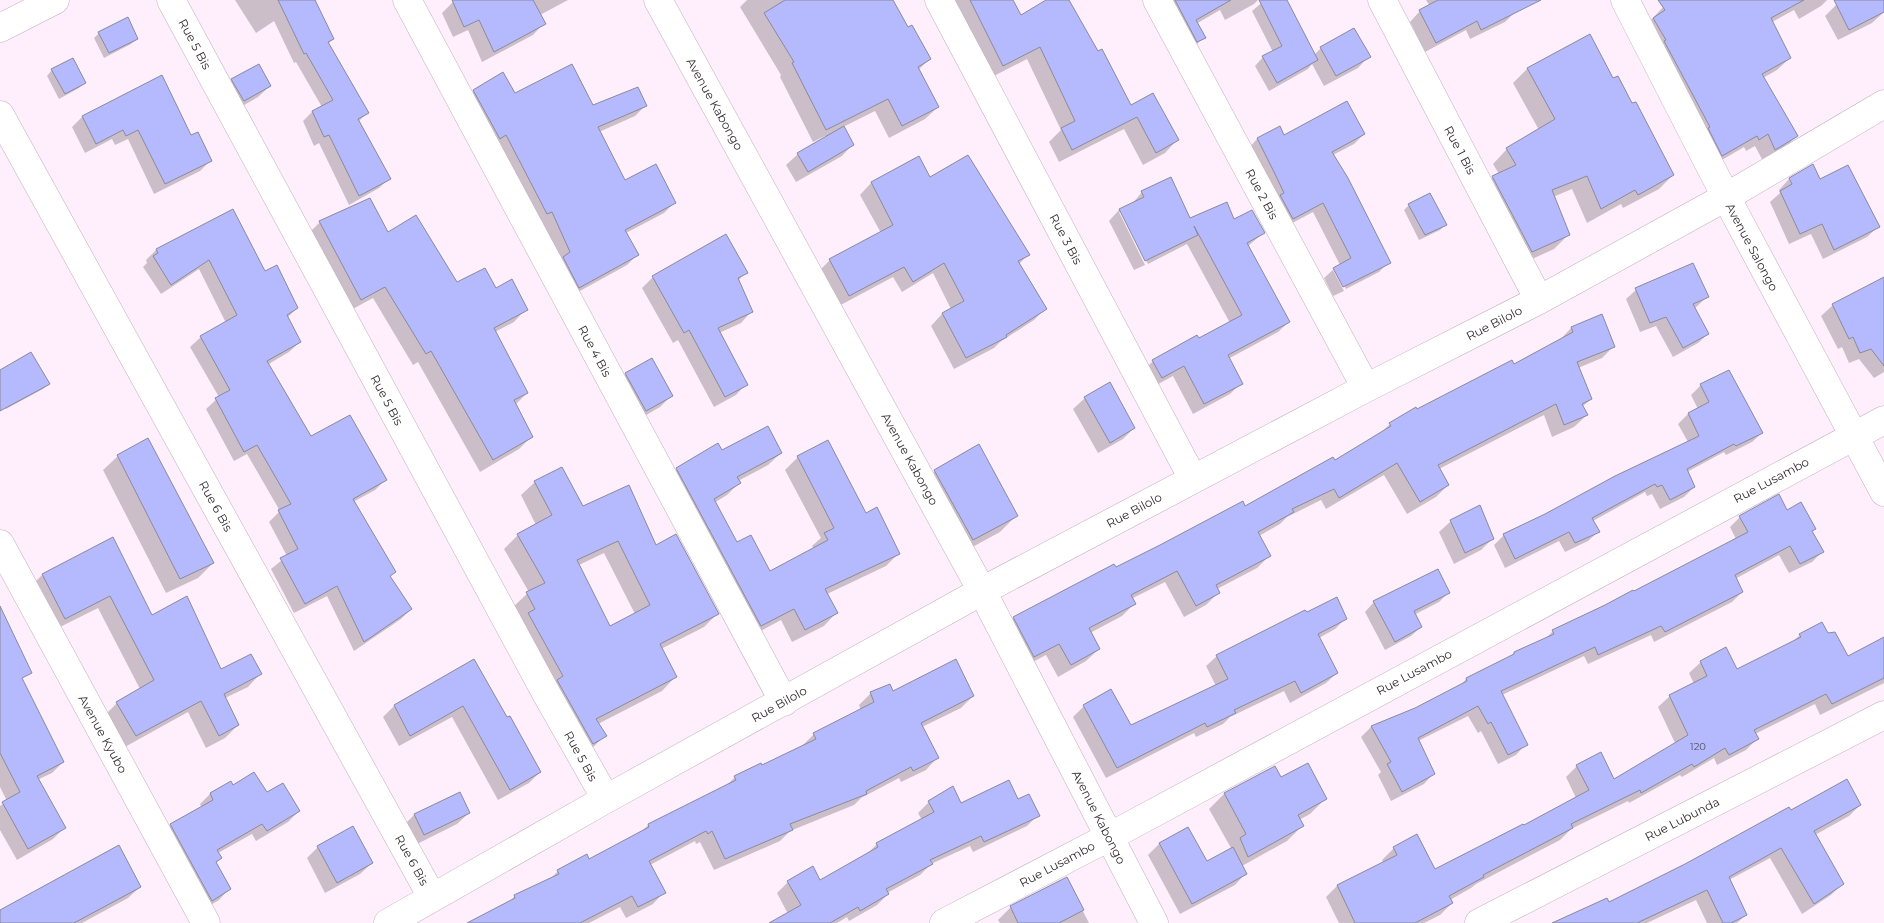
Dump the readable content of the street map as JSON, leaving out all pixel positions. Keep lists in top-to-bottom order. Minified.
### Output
{"streets":{"street":["Rue 5 Bis","Avenue Kabongo","Rue 1 Bis","Rue 2 Bis","Rue 3 Bis","Avenue Salongo","Rue Bilolo","Rue 4 Bis","Rue Lusambo","Rue 6 Bis","Avenue Kyubo","Rue Lubunda"]},"crossings":[["Rue 5 Bis","Rue Bilolo"],["Avenue Kabongo","Rue Bilolo"],["Avenue Kabongo","Rue Lusambo"],["Rue 1 Bis","Rue Bilolo"],["Rue 2 Bis","Rue Bilolo"],["Rue 3 Bis","Rue Bilolo"],["Avenue Salongo","Rue Bilolo"],["Avenue Salongo","Rue Lusambo"],["Rue Bilolo","Rue 4 Bis"],["Rue Bilolo","Rue 6 Bis"]],"house_numbers":["120"]}
